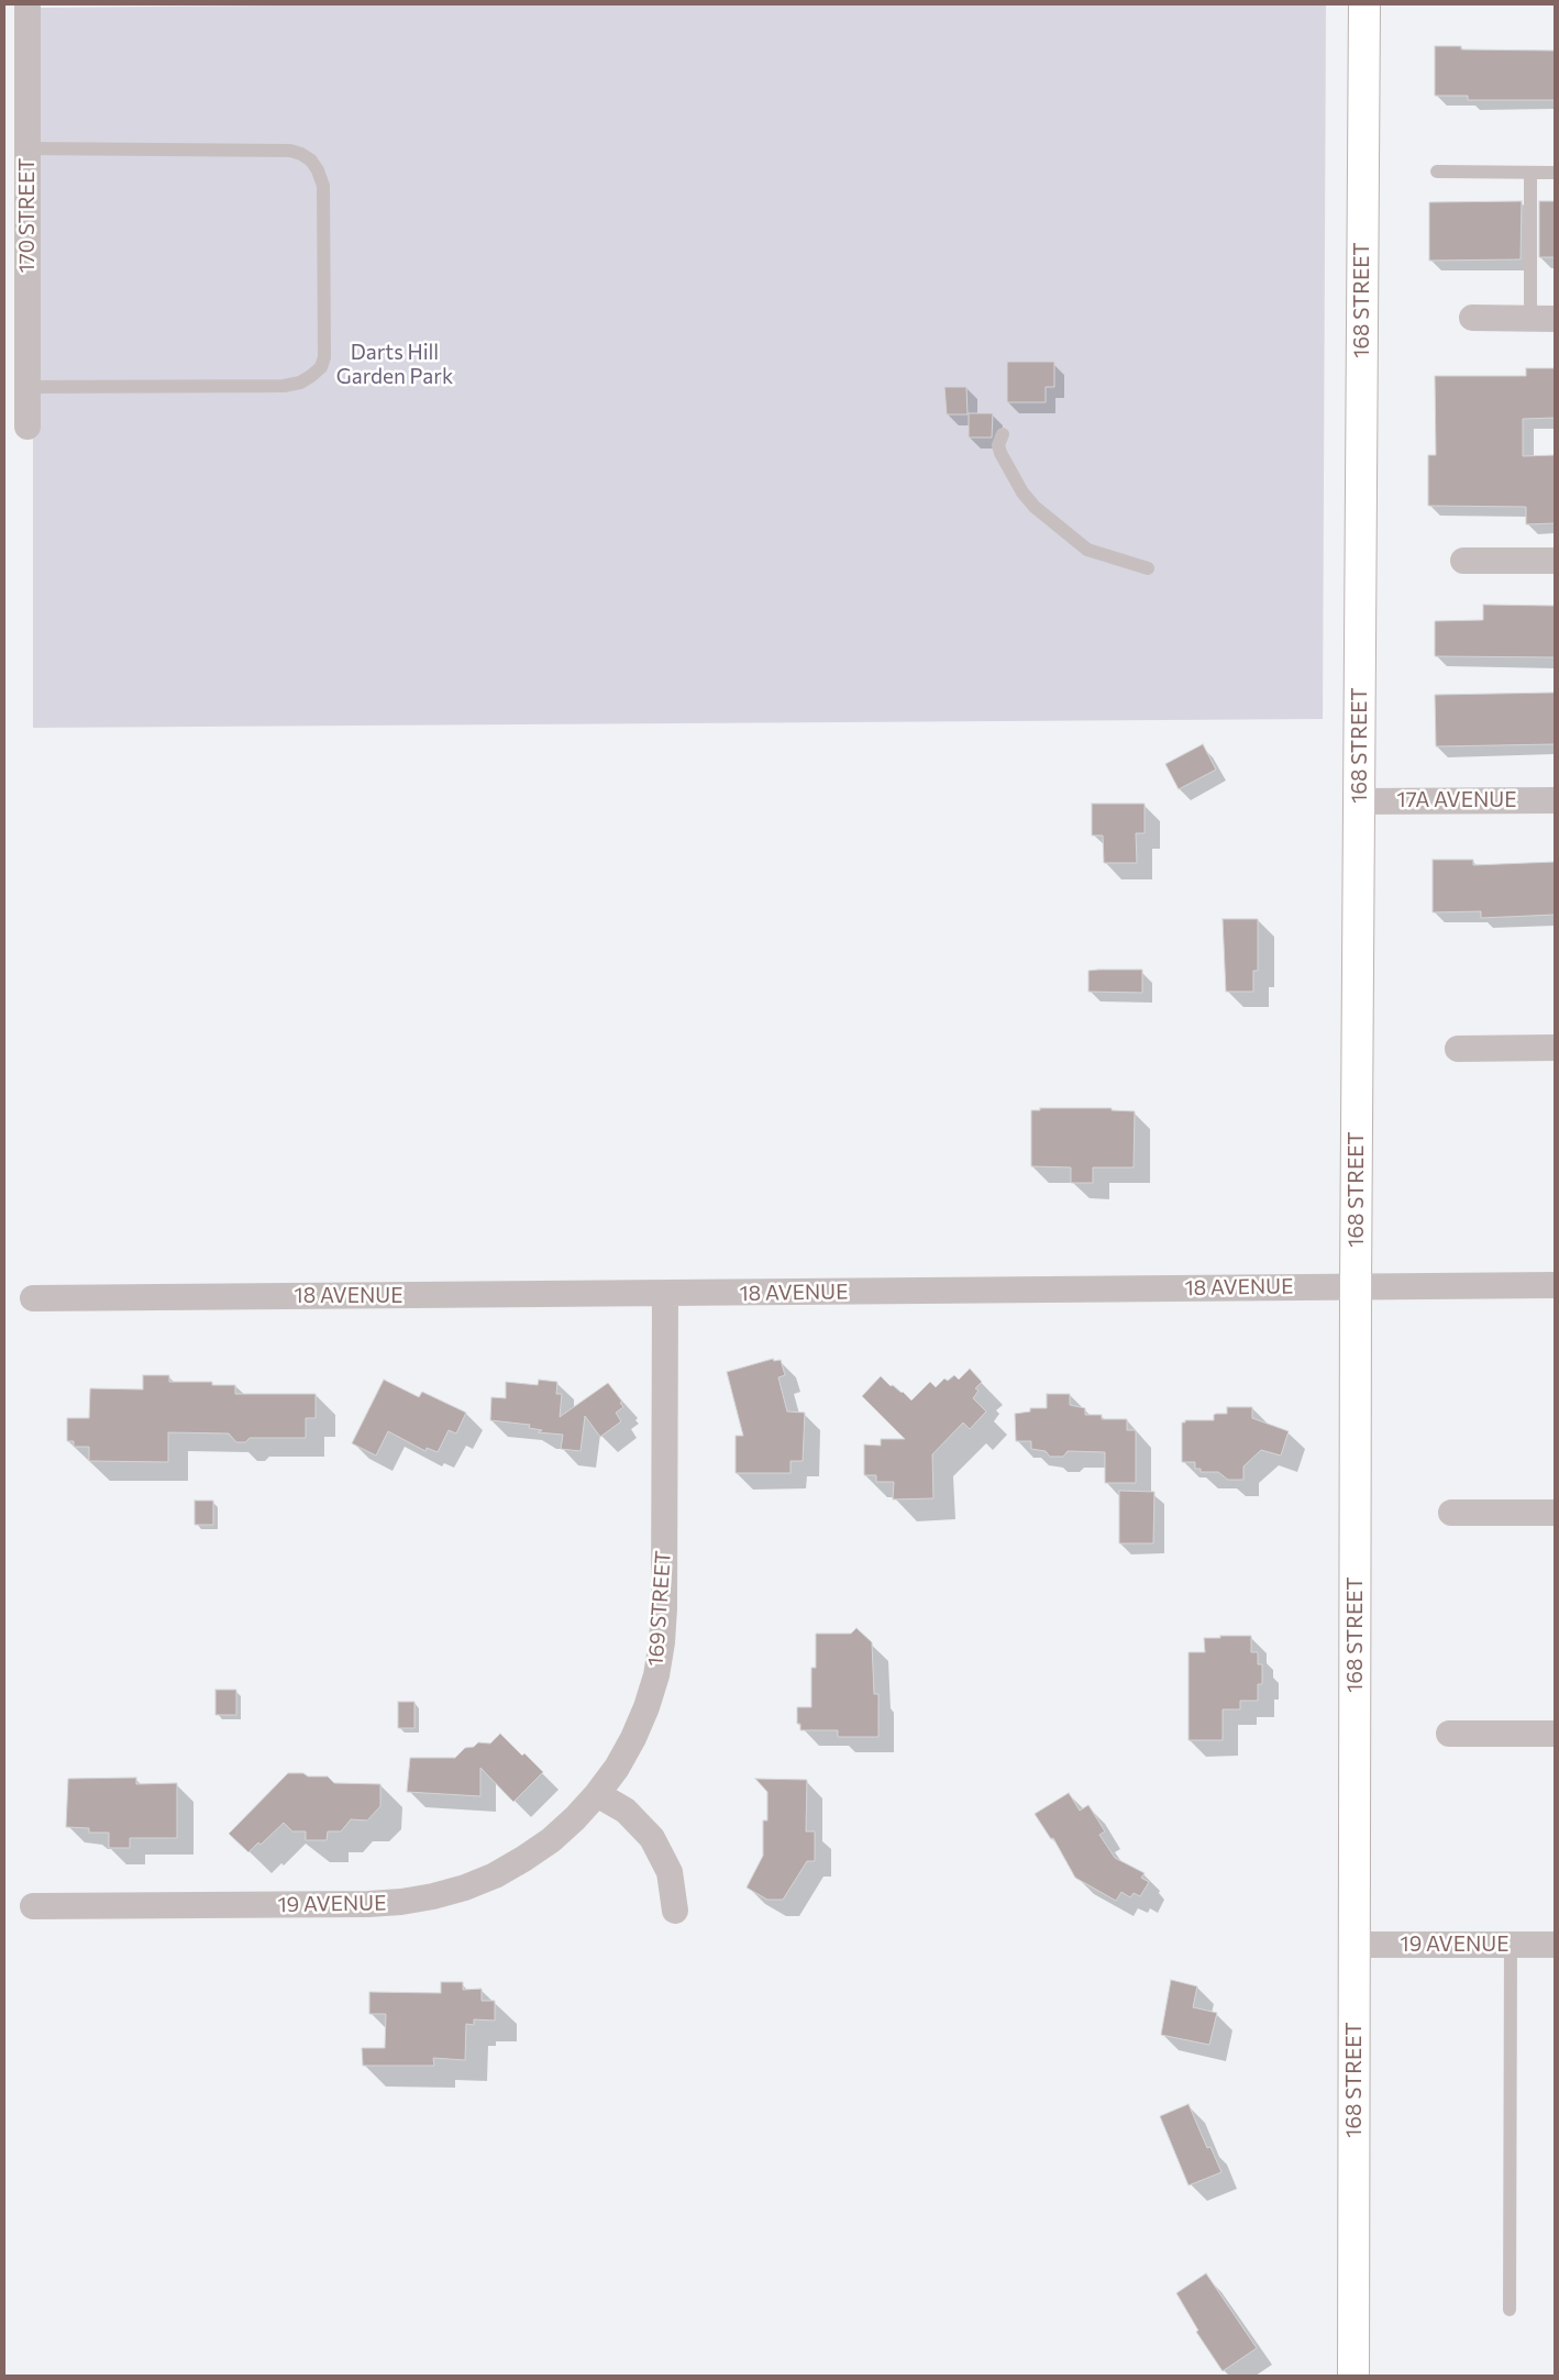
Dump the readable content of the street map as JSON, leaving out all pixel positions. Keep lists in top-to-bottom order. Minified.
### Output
{"streets":{"main road":["168 STREET"],"street":["170 STREET","17A AVENUE","18 AVENUE","169 STREET","19 AVENUE"]},"crossings":[["168 STREET","17A AVENUE"],["168 STREET","18 AVENUE"],["168 STREET","19 AVENUE"],["18 AVENUE","169 STREET"],["169 STREET","19 AVENUE"]],"parks":["Darts Hill Garden Park"]}
